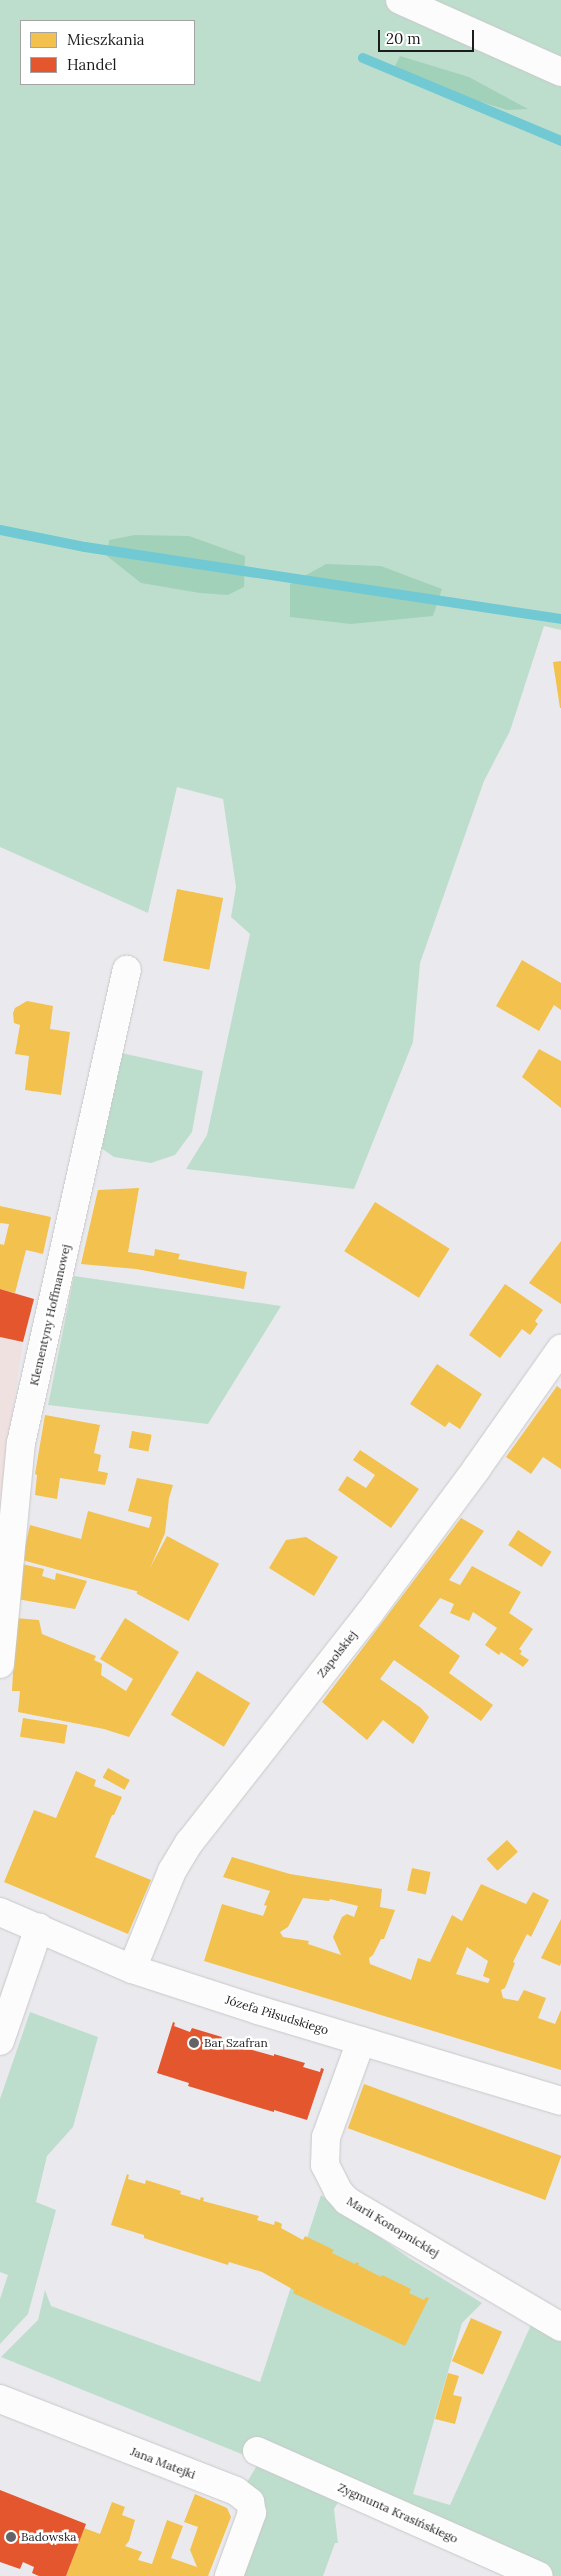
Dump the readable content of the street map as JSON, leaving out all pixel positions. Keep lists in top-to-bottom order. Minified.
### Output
{"streets":{"street":["Klementyny Hoffmanowej","Zapolskiej","Józefa Piłsudskiego","Marii Konopnickiej","Jana Matejki","Zygmunta Krasińskiego"]},"crossings":[["Zapolskiej","Józefa Piłsudskiego"],["Józefa Piłsudskiego","Marii Konopnickiej"]],"places":["Bar Szafran","Badowska"],"legend":["Mieszkania","Handel"],"scale_bar":"20 m"}
